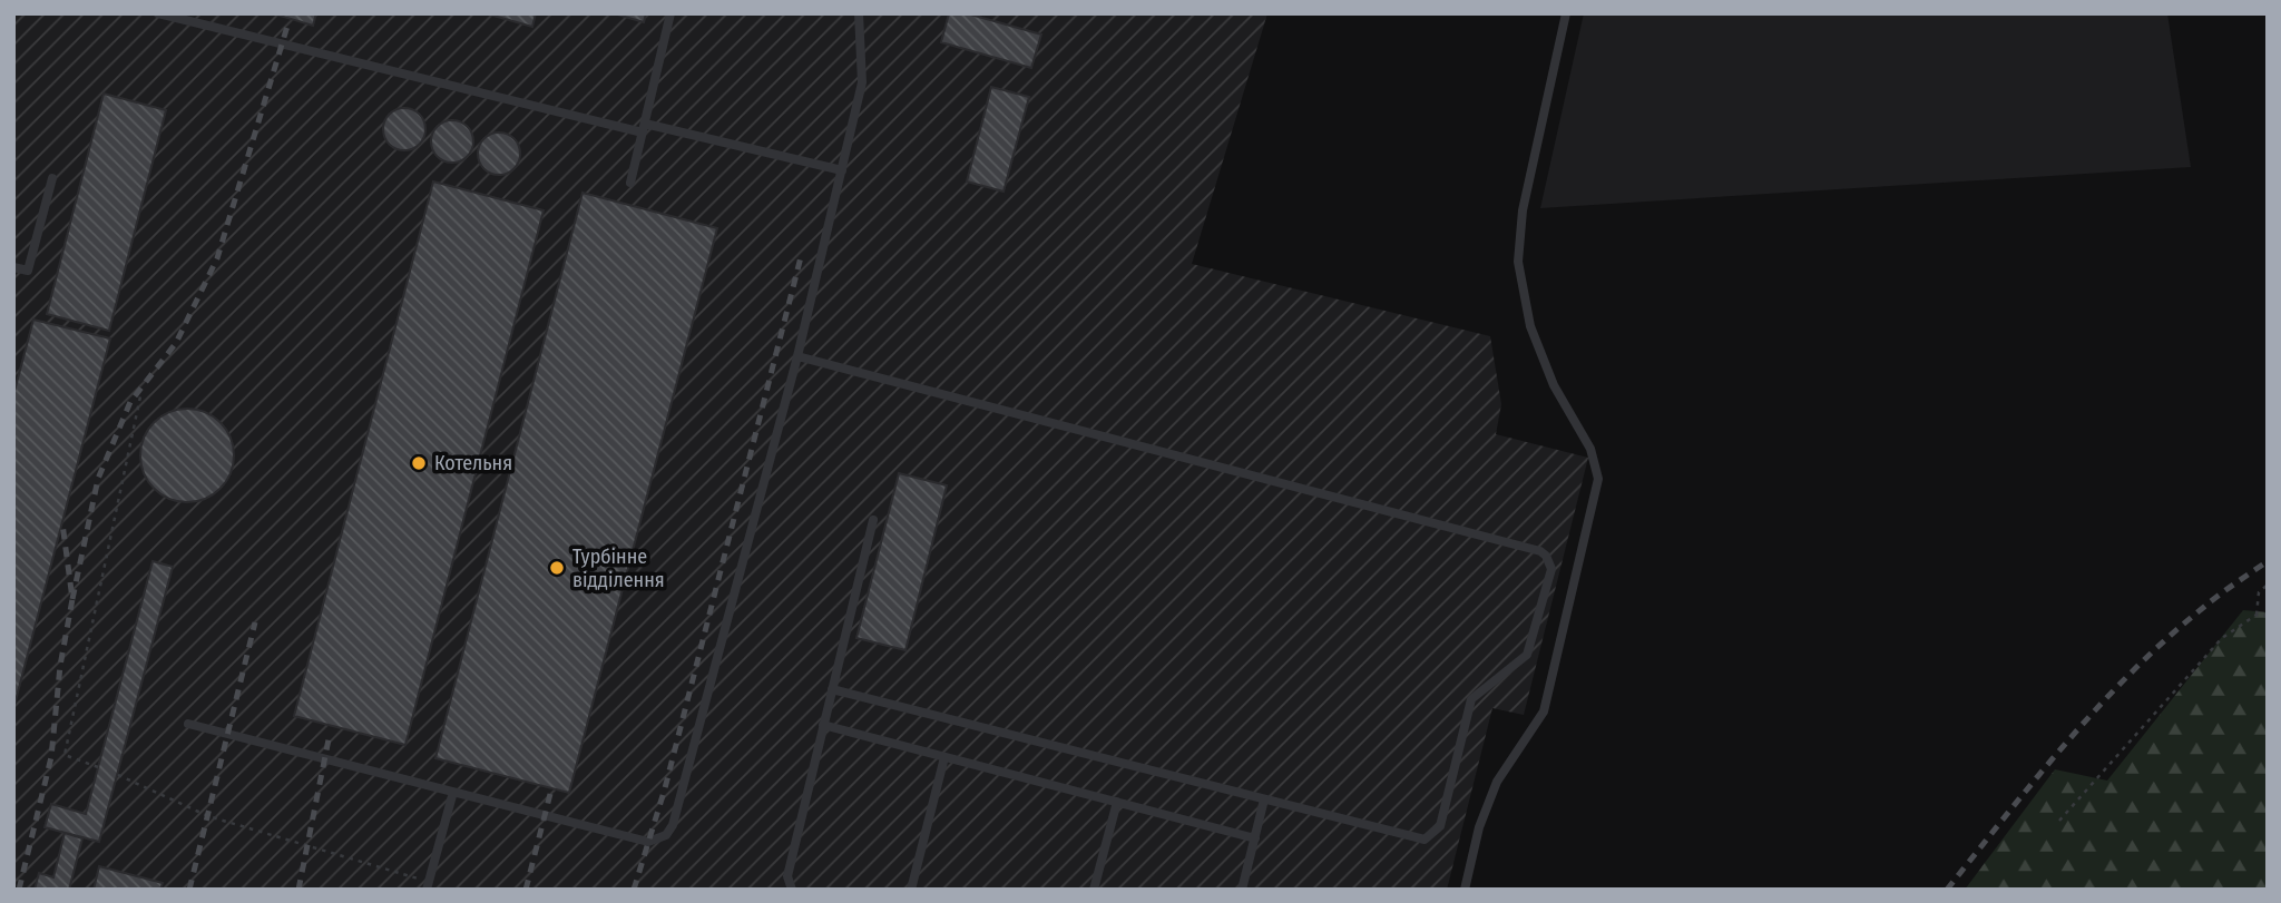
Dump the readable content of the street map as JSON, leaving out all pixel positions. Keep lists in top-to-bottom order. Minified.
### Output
{"places":["Котельня","Турбінне відділення"]}
